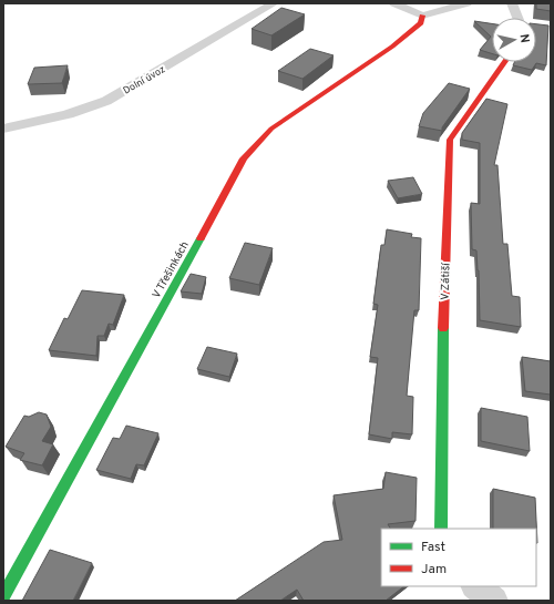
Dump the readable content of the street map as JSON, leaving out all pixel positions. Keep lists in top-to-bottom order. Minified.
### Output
{"streets":{"street":["Dolní úvoz","V Třešinkách","V Zátiší"]},"legend":["Fast","Jam"],"north":"right"}
